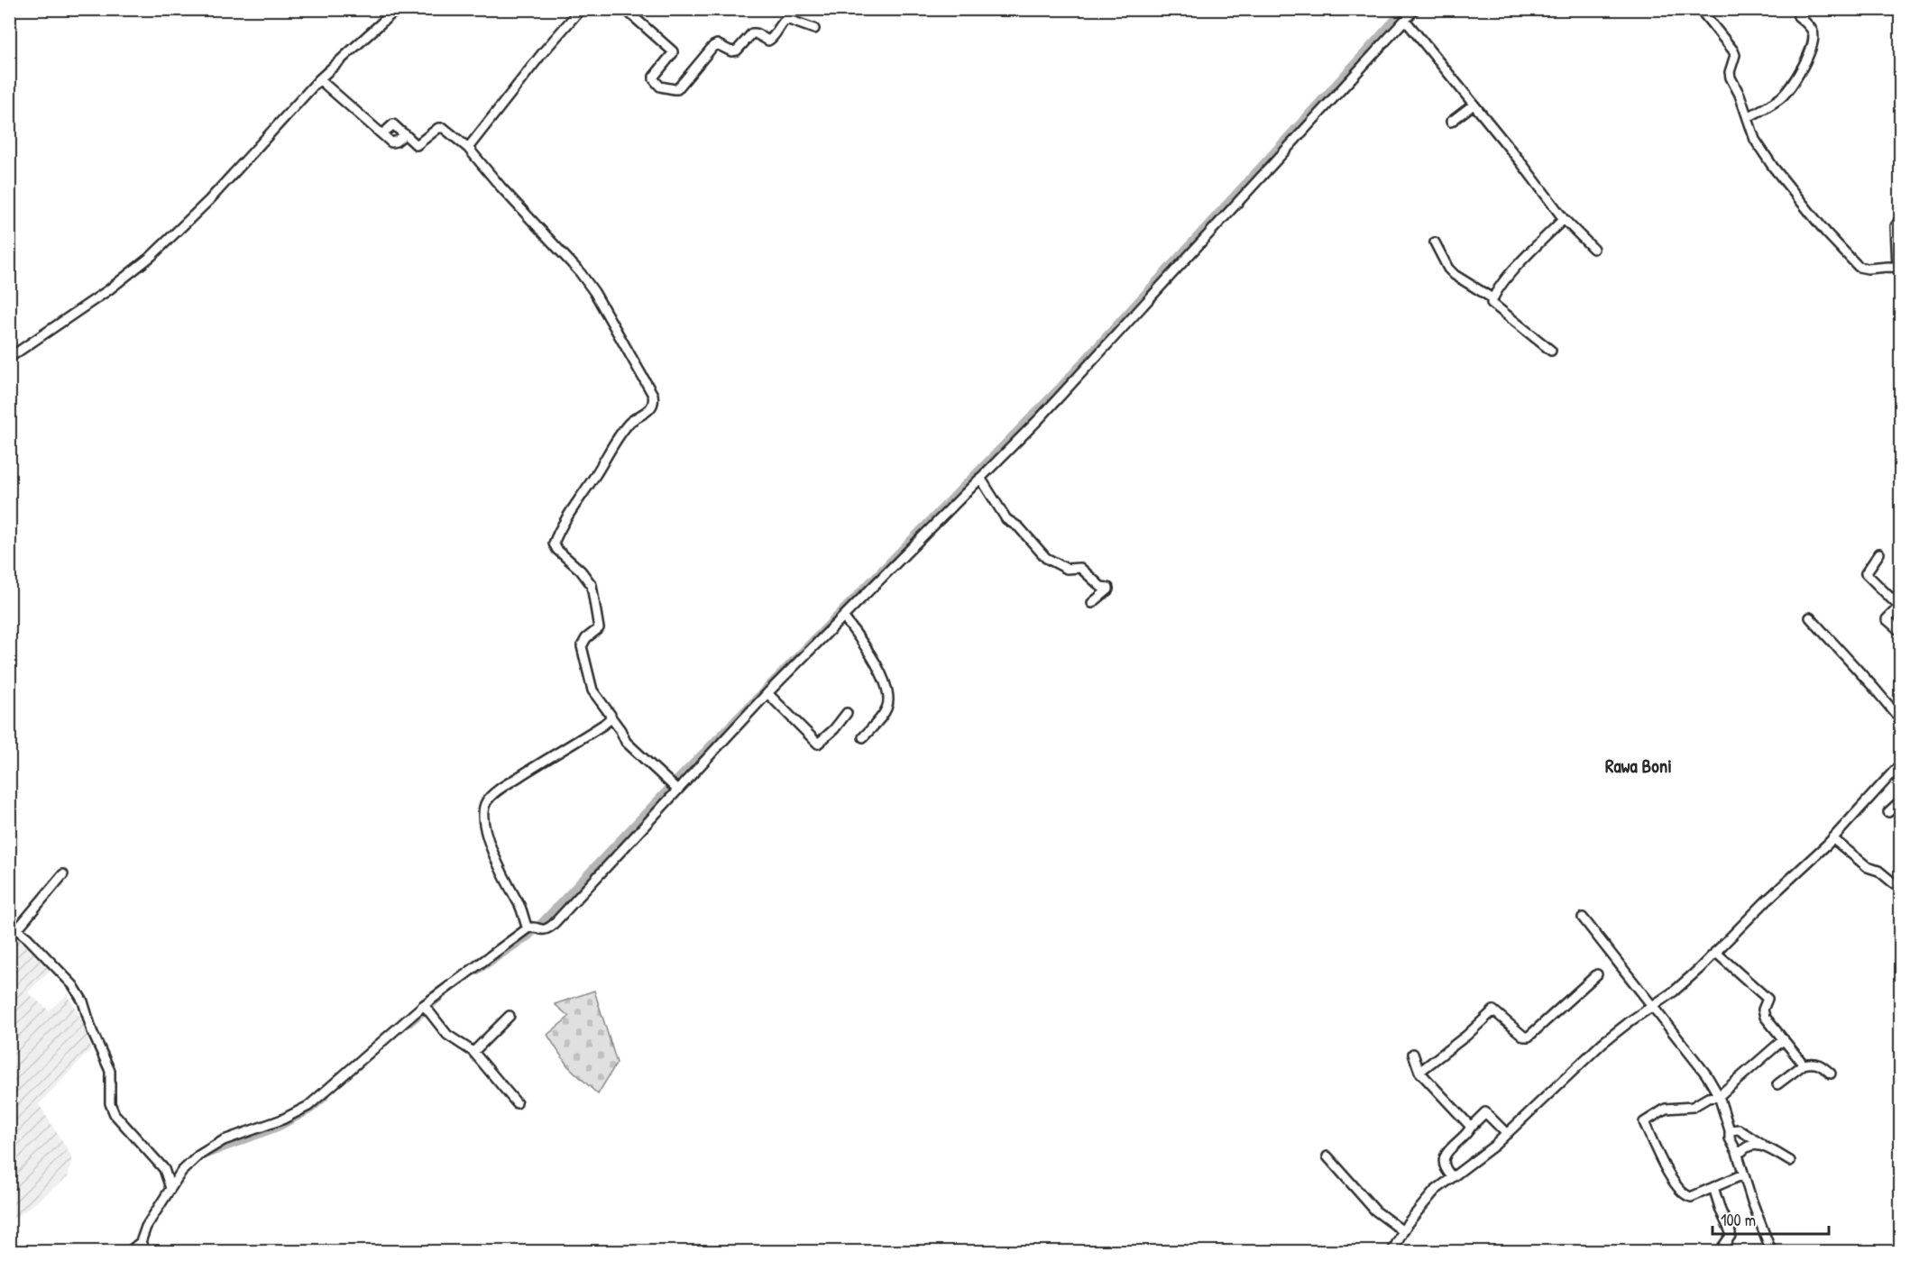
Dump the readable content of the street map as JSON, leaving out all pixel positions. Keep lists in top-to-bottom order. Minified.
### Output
{"districts":["Rawa Boni"],"scale_bar":"100 m"}
